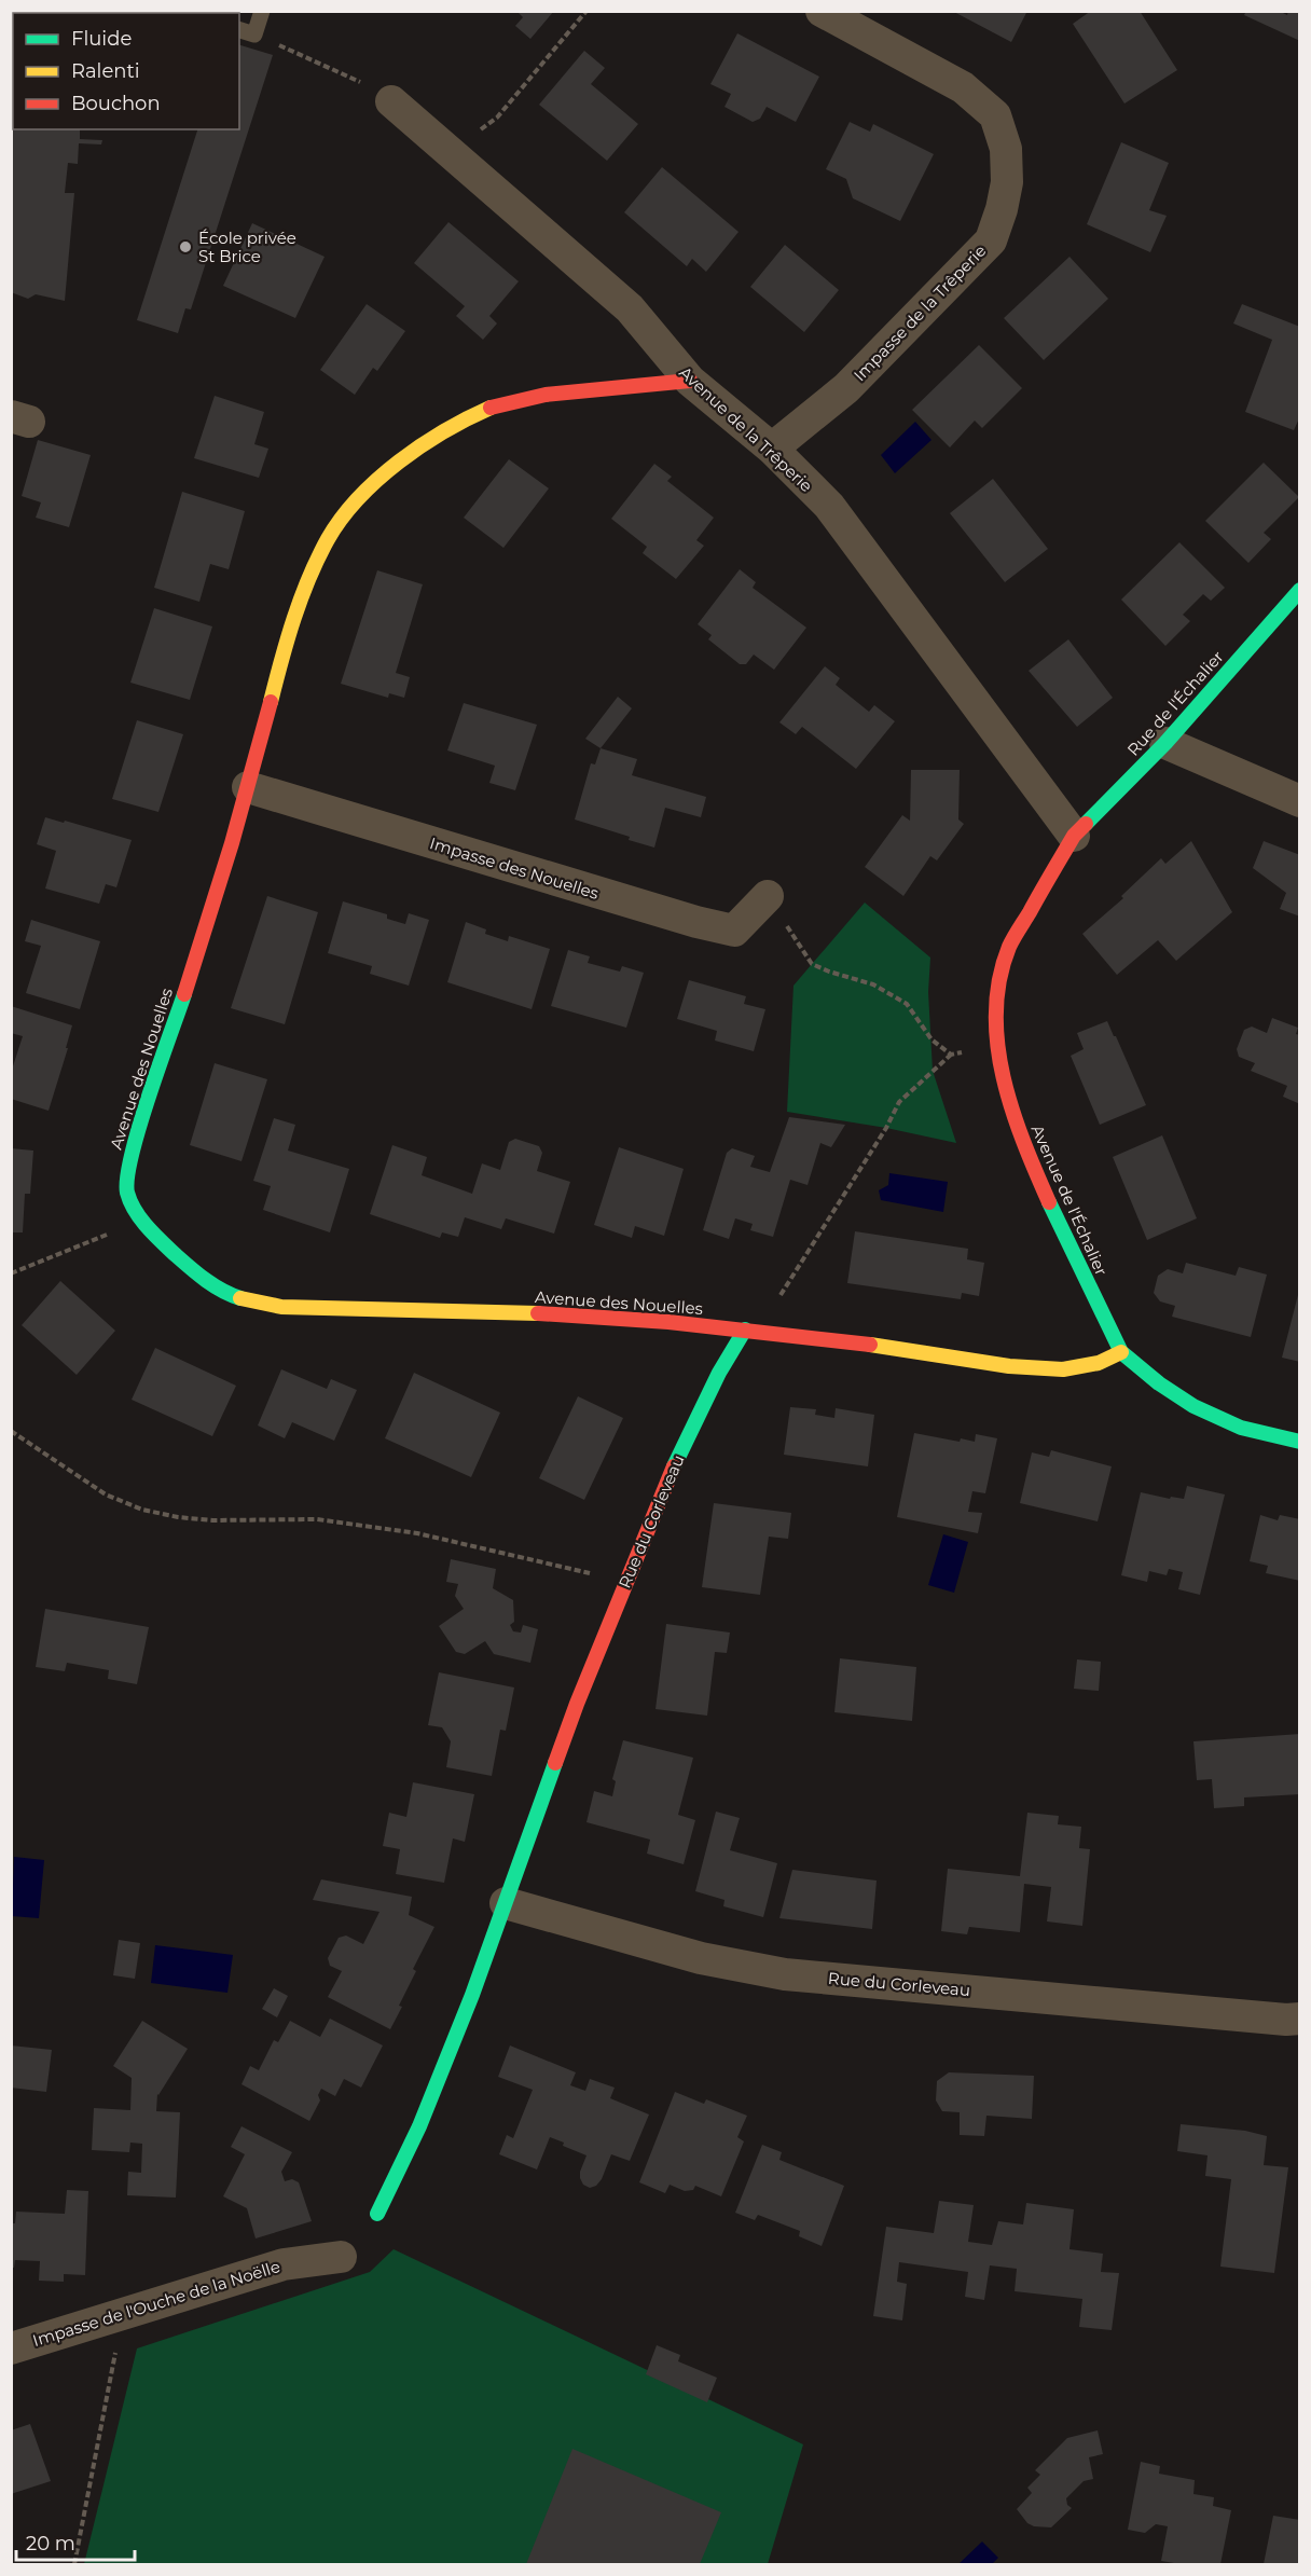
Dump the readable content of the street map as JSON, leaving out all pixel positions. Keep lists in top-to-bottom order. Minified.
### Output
{"streets":{"street":["Impasse de la Trêperie","Avenue de la Trêperie","Rue de l'Échalier","Impasse des Nouelles","Avenue des Nouelles","Avenue de l'Échalier","Rue du Corleveau","Impasse de l'Ouche de la Noëlle"]},"crossings":[["Impasse de la Trêperie","Avenue de la Trêperie"],["Avenue de la Trêperie","Rue de l'Échalier"],["Avenue de la Trêperie","Avenue des Nouelles"],["Avenue de la Trêperie","Avenue de l'Échalier"],["Rue de l'Échalier","Avenue de l'Échalier"],["Impasse des Nouelles","Avenue des Nouelles"],["Avenue des Nouelles","Avenue de l'Échalier"],["Avenue des Nouelles","Rue du Corleveau"]],"places":["École privée St Brice"],"legend":["Fluide","Ralenti","Bouchon"],"scale_bar":"20 m"}
